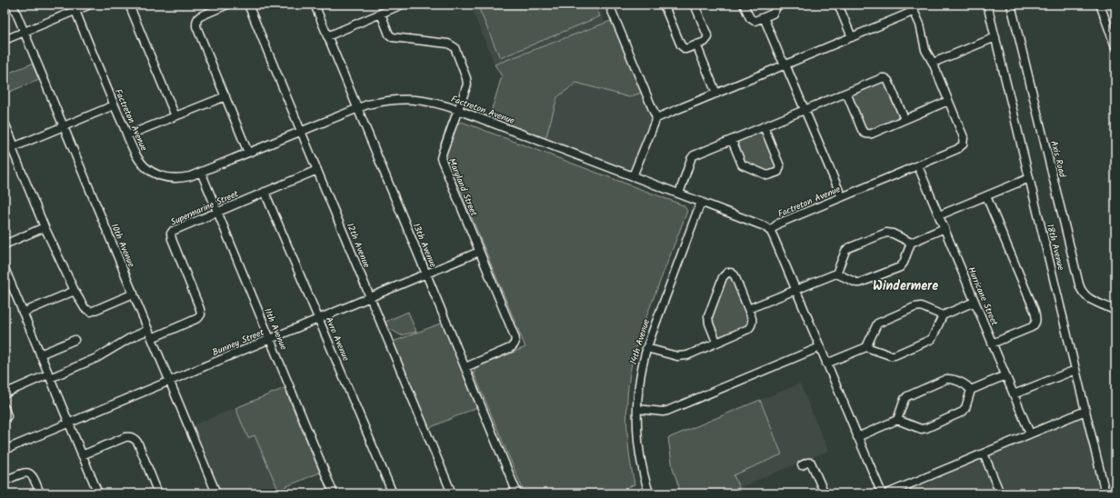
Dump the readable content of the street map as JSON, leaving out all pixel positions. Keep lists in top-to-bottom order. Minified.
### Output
{"streets":{"street":["Factreton Avenue","Axis Road","Maryland Street","Supermarine Street","10th Avenue","12th Avenue","13th Avenue","18th Avenue","Hurricane Street","11th Avenue","Avro Avenue","14th Avenue","Bunney Street"]},"crossings":[["Factreton Avenue","Maryland Street"],["Factreton Avenue","12th Avenue"],["Factreton Avenue","13th Avenue"],["Factreton Avenue","Hurricane Street"],["Factreton Avenue","11th Avenue"],["Factreton Avenue","14th Avenue"],["Maryland Street","13th Avenue"],["Maryland Street","Bunney Street"],["Supermarine Street","10th Avenue"],["Supermarine Street","12th Avenue"],["Supermarine Street","11th Avenue"],["Supermarine Street","Avro Avenue"],["10th Avenue","Bunney Street"],["12th Avenue","Bunney Street"],["13th Avenue","Bunney Street"],["11th Avenue","Bunney Street"],["Avro Avenue","Bunney Street"]],"districts":["Windermere"]}
